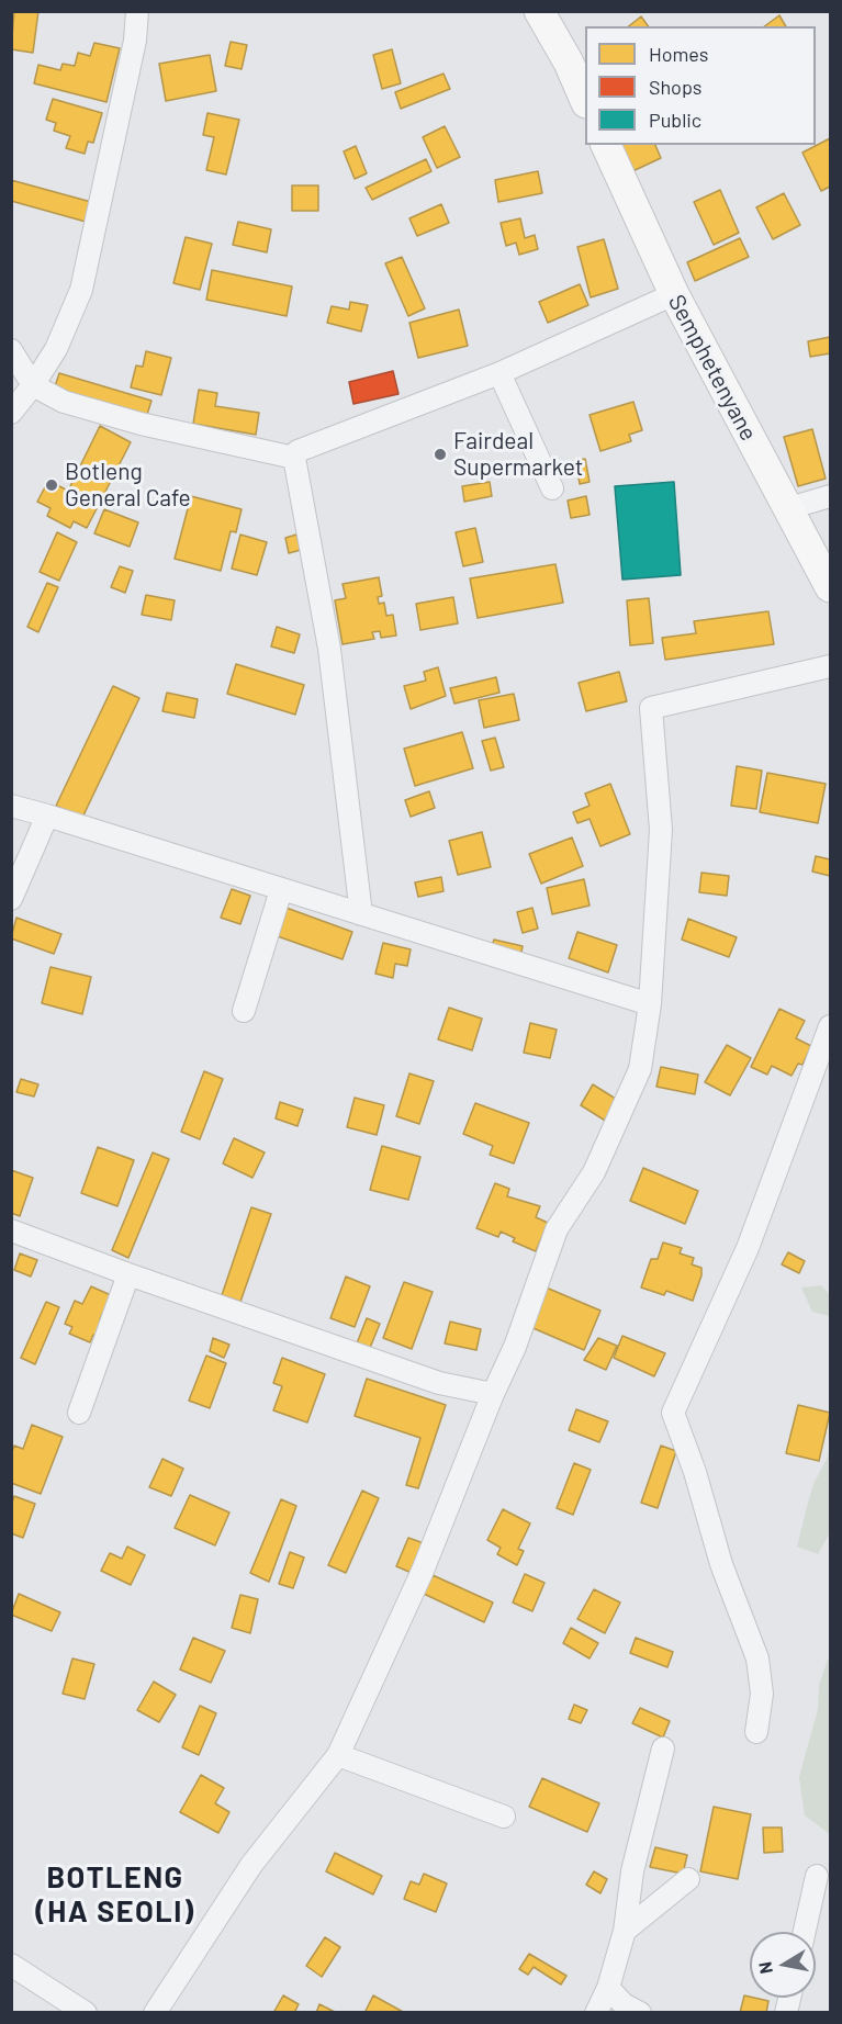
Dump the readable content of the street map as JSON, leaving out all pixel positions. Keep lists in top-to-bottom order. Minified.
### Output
{"streets":{"main road":["Semphetenyane"]},"districts":["BOTLENG (HA SEOLI)"],"places":["Fairdeal Supermarket","Botleng General Cafe"],"legend":["Homes","Shops","Public"],"north":"left"}
